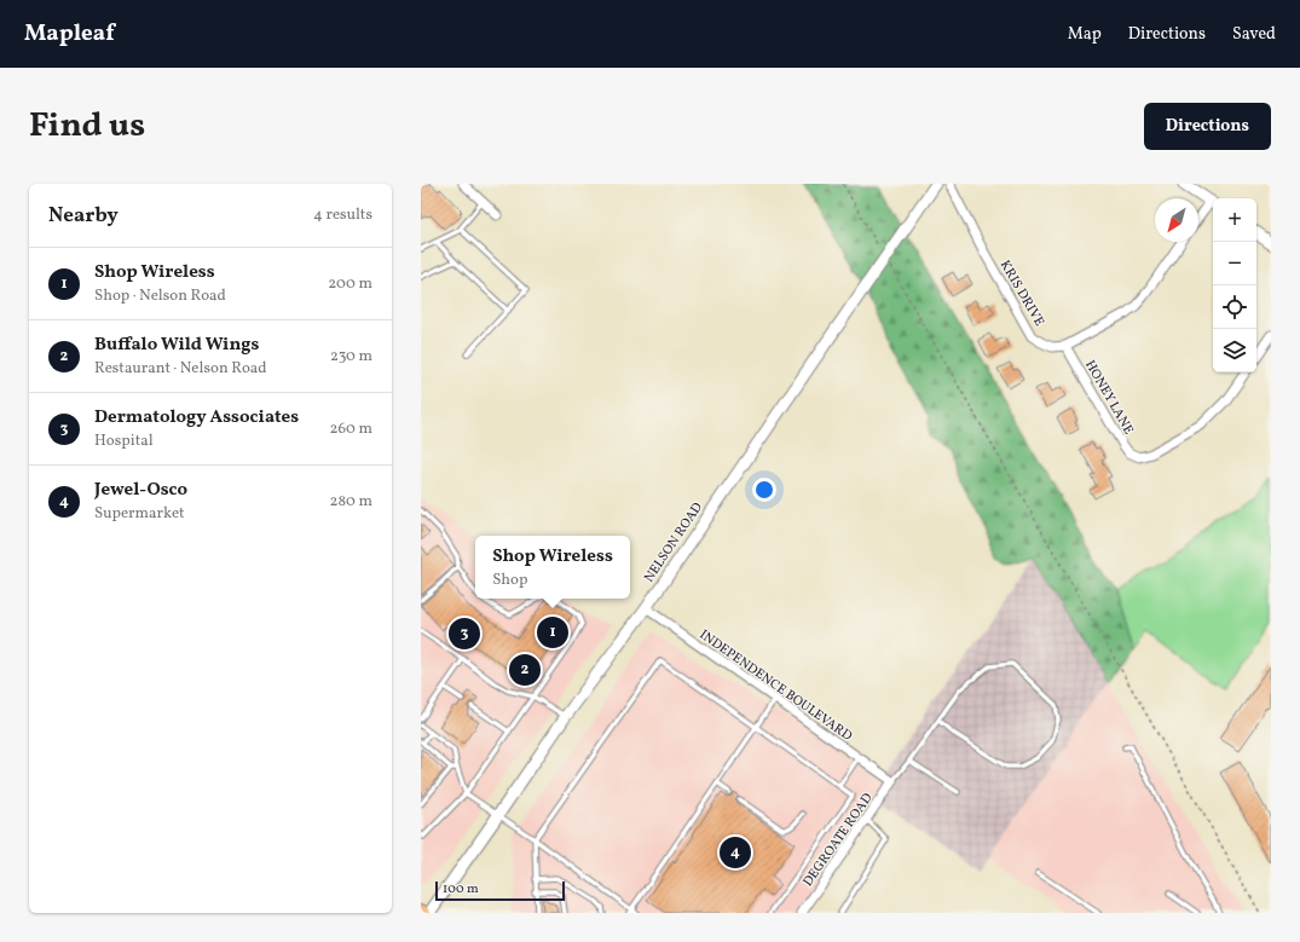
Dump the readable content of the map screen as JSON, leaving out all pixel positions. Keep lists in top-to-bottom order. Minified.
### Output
{"streets":{"street":["KRIS DRIVE","HONEY LANE","NELSON ROAD","INDEPENDENCE BOULEVARD","DEGROATE ROAD"]},"crossings":[["KRIS DRIVE","HONEY LANE"],["NELSON ROAD","INDEPENDENCE BOULEVARD"],["INDEPENDENCE BOULEVARD","DEGROATE ROAD"]],"scale_bar":"100 m","north":"bottom left","page":{"header":"Mapleaf","nav":["Map","Directions","Saved"],"title":"Find us","buttons":"Directions","heading":["Nearby","4 results"],"map_buttons":["+","−"],"list":[{"mark":"1","name":"Shop Wireless","note":"Shop · Nelson Road","value":"200 m"},{"mark":"2","name":"Buffalo Wild Wings","note":"Restaurant · Nelson Road","value":"230 m"},{"mark":"3","name":"Dermatology Associates","note":"Hospital","value":"260 m"},{"mark":"4","name":"Jewel-Osco","note":"Supermarket","value":"280 m"}],"popup":["Shop Wireless","Shop"],"pins":["1","3","2","4"],"scale":"100 m"}}
